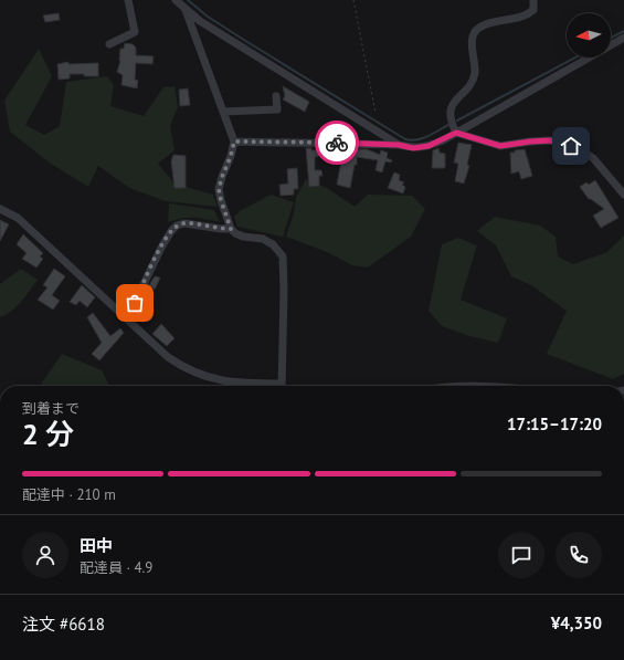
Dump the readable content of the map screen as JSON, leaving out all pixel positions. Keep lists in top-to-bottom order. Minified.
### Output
{"north":"left","page":{"heading":["2 分","到着まで","17:15–17:20"],"panel":["田中","配達員 · 4.9","注文 #6618","¥4,350"],"bar":"配達中 · 210 m"}}
